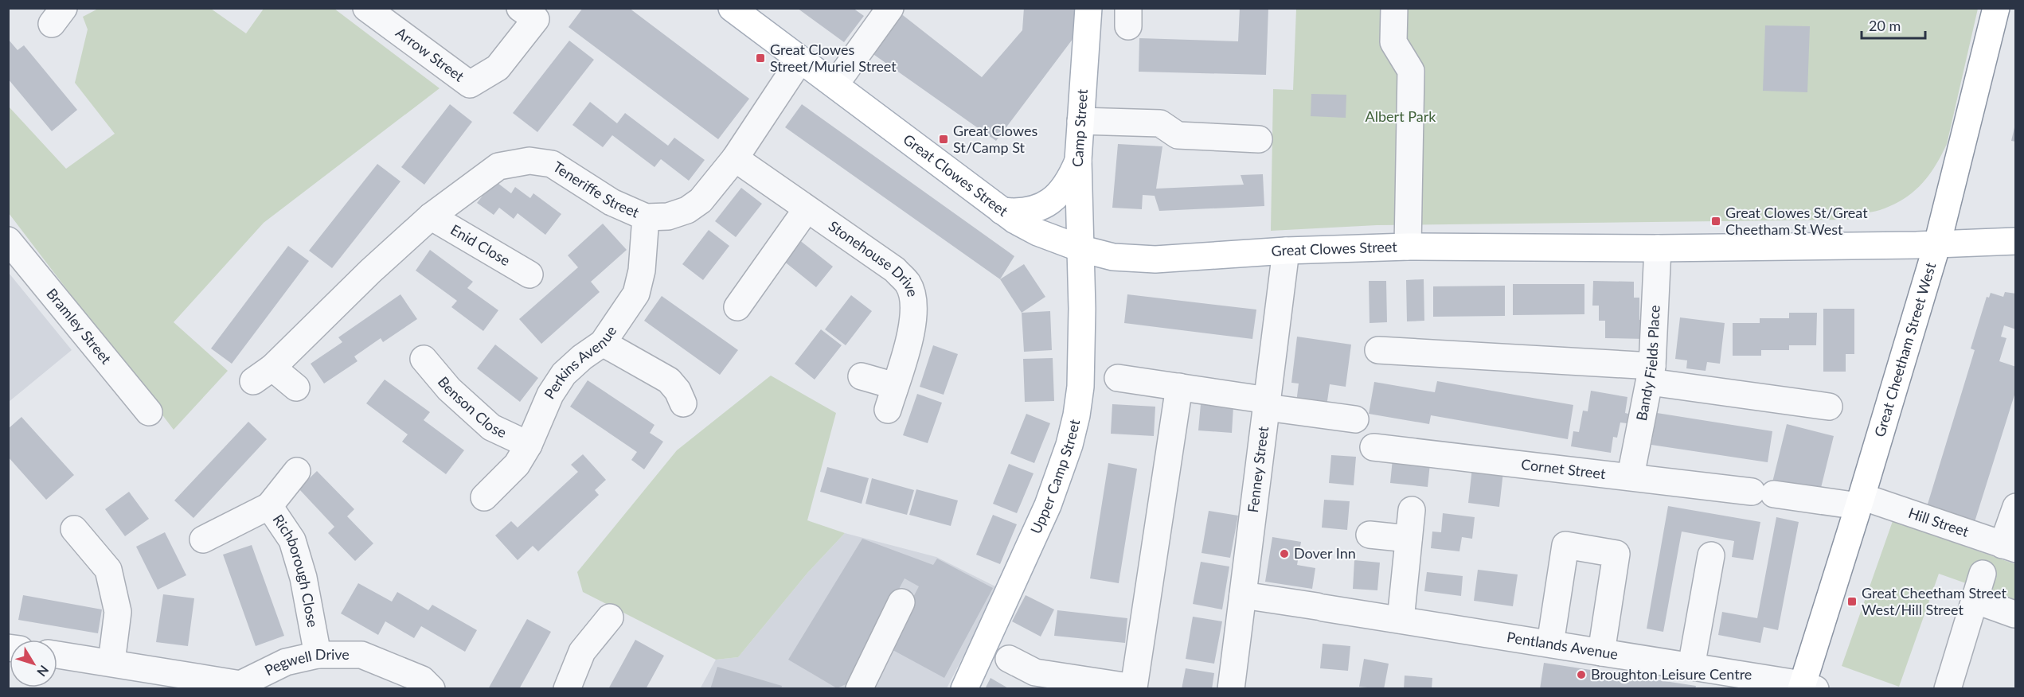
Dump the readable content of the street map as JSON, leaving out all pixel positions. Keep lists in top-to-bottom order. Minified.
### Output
{"streets":{"main road":["Camp Street","Great Clowes Street","Great Cheetham Street West","Upper Camp Street"],"street":["Arrow Street","Teneriffe Street","Enid Close","Stonehouse Drive","Bramley Street","Bandy Fields Place","Perkins Avenue","Benson Close","Cornet Street","Fenney Street","Hill Street","Richborough Close","Pentlands Avenue","Pegwell Drive"]},"crossings":[["Camp Street","Great Clowes Street"],["Camp Street","Upper Camp Street"],["Great Clowes Street","Teneriffe Street"],["Great Clowes Street","Great Cheetham Street West"],["Great Clowes Street","Bandy Fields Place"],["Great Clowes Street","Fenney Street"],["Great Clowes Street","Upper Camp Street"],["Teneriffe Street","Enid Close"],["Teneriffe Street","Stonehouse Drive"],["Teneriffe Street","Perkins Avenue"],["Great Cheetham Street West","Cornet Street"],["Great Cheetham Street West","Hill Street"],["Great Cheetham Street West","Pentlands Avenue"],["Bandy Fields Place","Cornet Street"],["Perkins Avenue","Benson Close"],["Cornet Street","Hill Street"],["Fenney Street","Pentlands Avenue"],["Richborough Close","Pegwell Drive"]],"parks":["Albert Park"],"places":{"transit":["Great Clowes Street/Muriel Street","Great Clowes St/Camp St","Great Clowes St/Great Cheetham St West","Great Cheetham Street West/Hill Street"],"other":["Dover Inn","Broughton Leisure Centre"]},"scale_bar":"20 m","north":"bottom right"}
